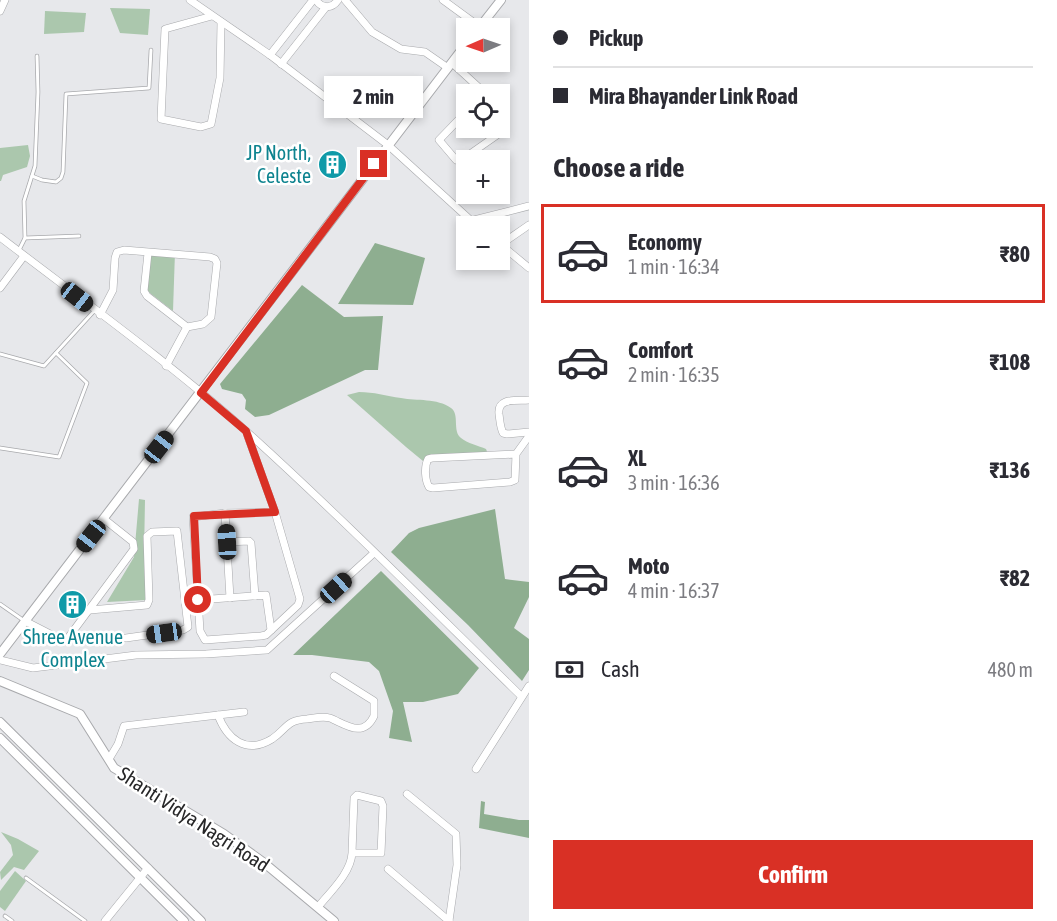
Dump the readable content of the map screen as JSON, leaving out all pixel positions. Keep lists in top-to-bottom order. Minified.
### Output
{"streets":{"street":["Shanti Vidya Nagri Road"]},"places":{"building":["JP North, Celeste","Shree Avenue Complex"]},"north":"left","page":{"banner":["Pickup","Mira Bhayander Link Road"],"map_buttons":["+","−"],"bubble":"2 min","heading":"Choose a ride","list":[{"name":"Economy","note":"1 min · 16:34","value":"₹80"},{"name":"Comfort","note":"2 min · 16:35","value":"₹108"},{"name":"XL","note":"3 min · 16:36","value":"₹136"},{"name":"Moto","note":"4 min · 16:37","value":"₹82"}],"pay":["Cash","480 m"],"buttons":"Confirm"}}
